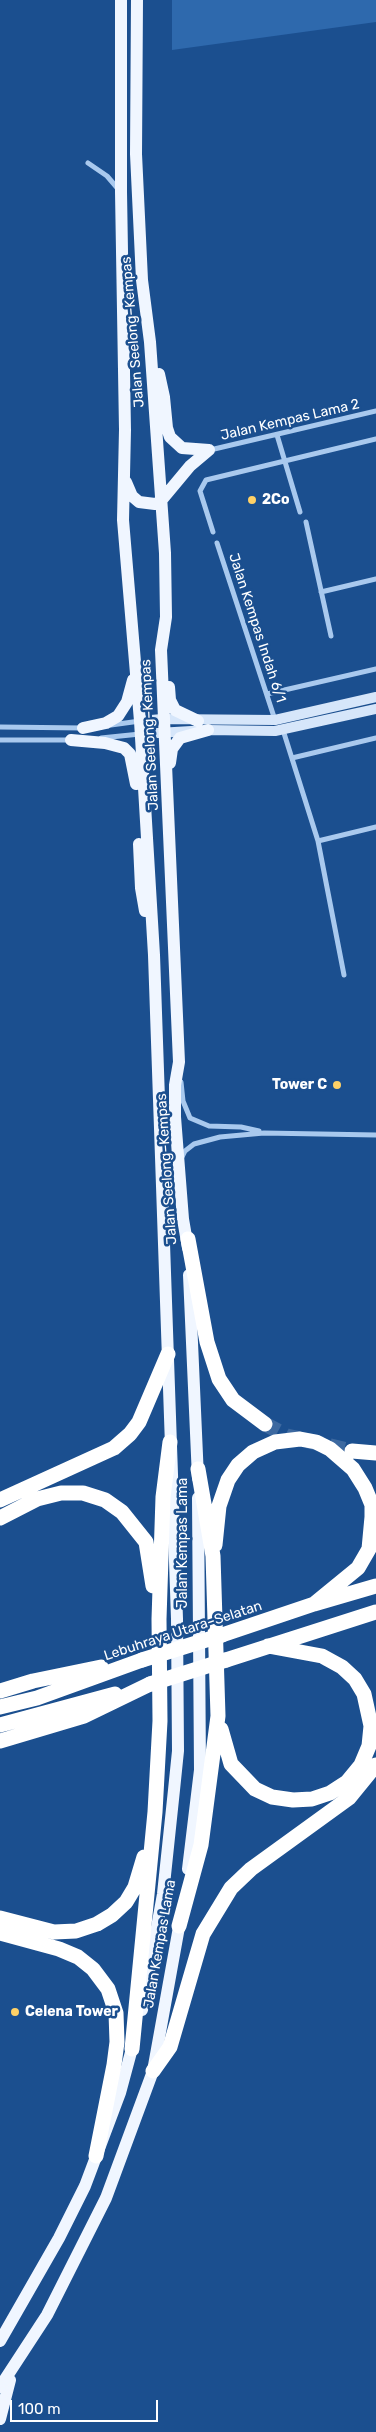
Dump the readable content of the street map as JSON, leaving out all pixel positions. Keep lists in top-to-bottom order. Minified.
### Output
{"streets":{"highway":["Lebuhraya Utara–Selatan"],"main road":["Jalan Seelong–Kempas","Jalan Kempas Lama"],"street":["Jalan Kempas Lama 2","Jalan Kempas Indah 6/1"]},"crossings":[["Jalan Seelong–Kempas","Jalan Kempas Lama"]],"places":["2Co","Tower C","Celena Tower"],"scale_bar":"100 m"}
